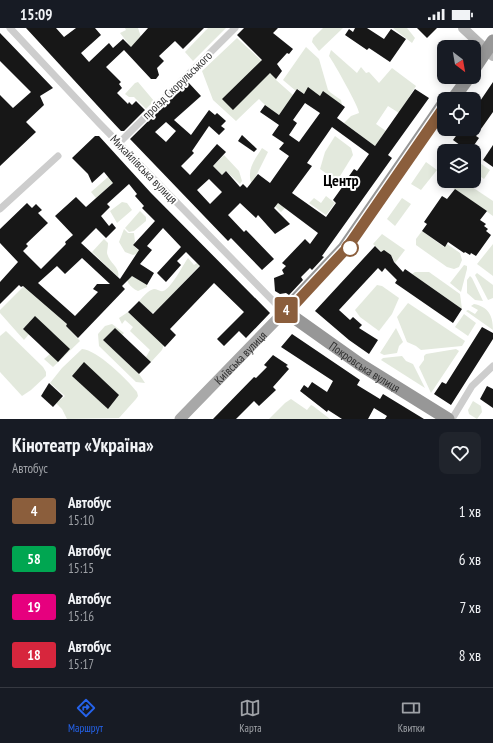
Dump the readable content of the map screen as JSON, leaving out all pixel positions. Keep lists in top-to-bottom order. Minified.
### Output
{"streets":{"highway":["Київська вулиця","Покровська вулиця"],"street":["проїзд Скорульського","Михайлівська вулиця"]},"crossings":[["проїзд Скорульського","Михайлівська вулиця"],["Михайлівська вулиця","Київська вулиця"],["Михайлівська вулиця","Покровська вулиця"],["Київська вулиця","Покровська вулиця"]],"districts":["Центр"],"lines":["bus line 4"],"north":"bottom right","page":{"status":"15:09","on_map":"4","heading":["Кінотеатр «Україна»","Автобус"],"list":[{"mark":"4","name":"Автобус","note":"15:10","value":"1 хв"},{"mark":"58","name":"Автобус","note":"15:15","value":"6 хв"},{"mark":"19","name":"Автобус","note":"15:16","value":"7 хв"},{"mark":"18","name":"Автобус","note":"15:17","value":"8 хв"}],"tabs":["Маршрут","Карта","Квитки"]}}
